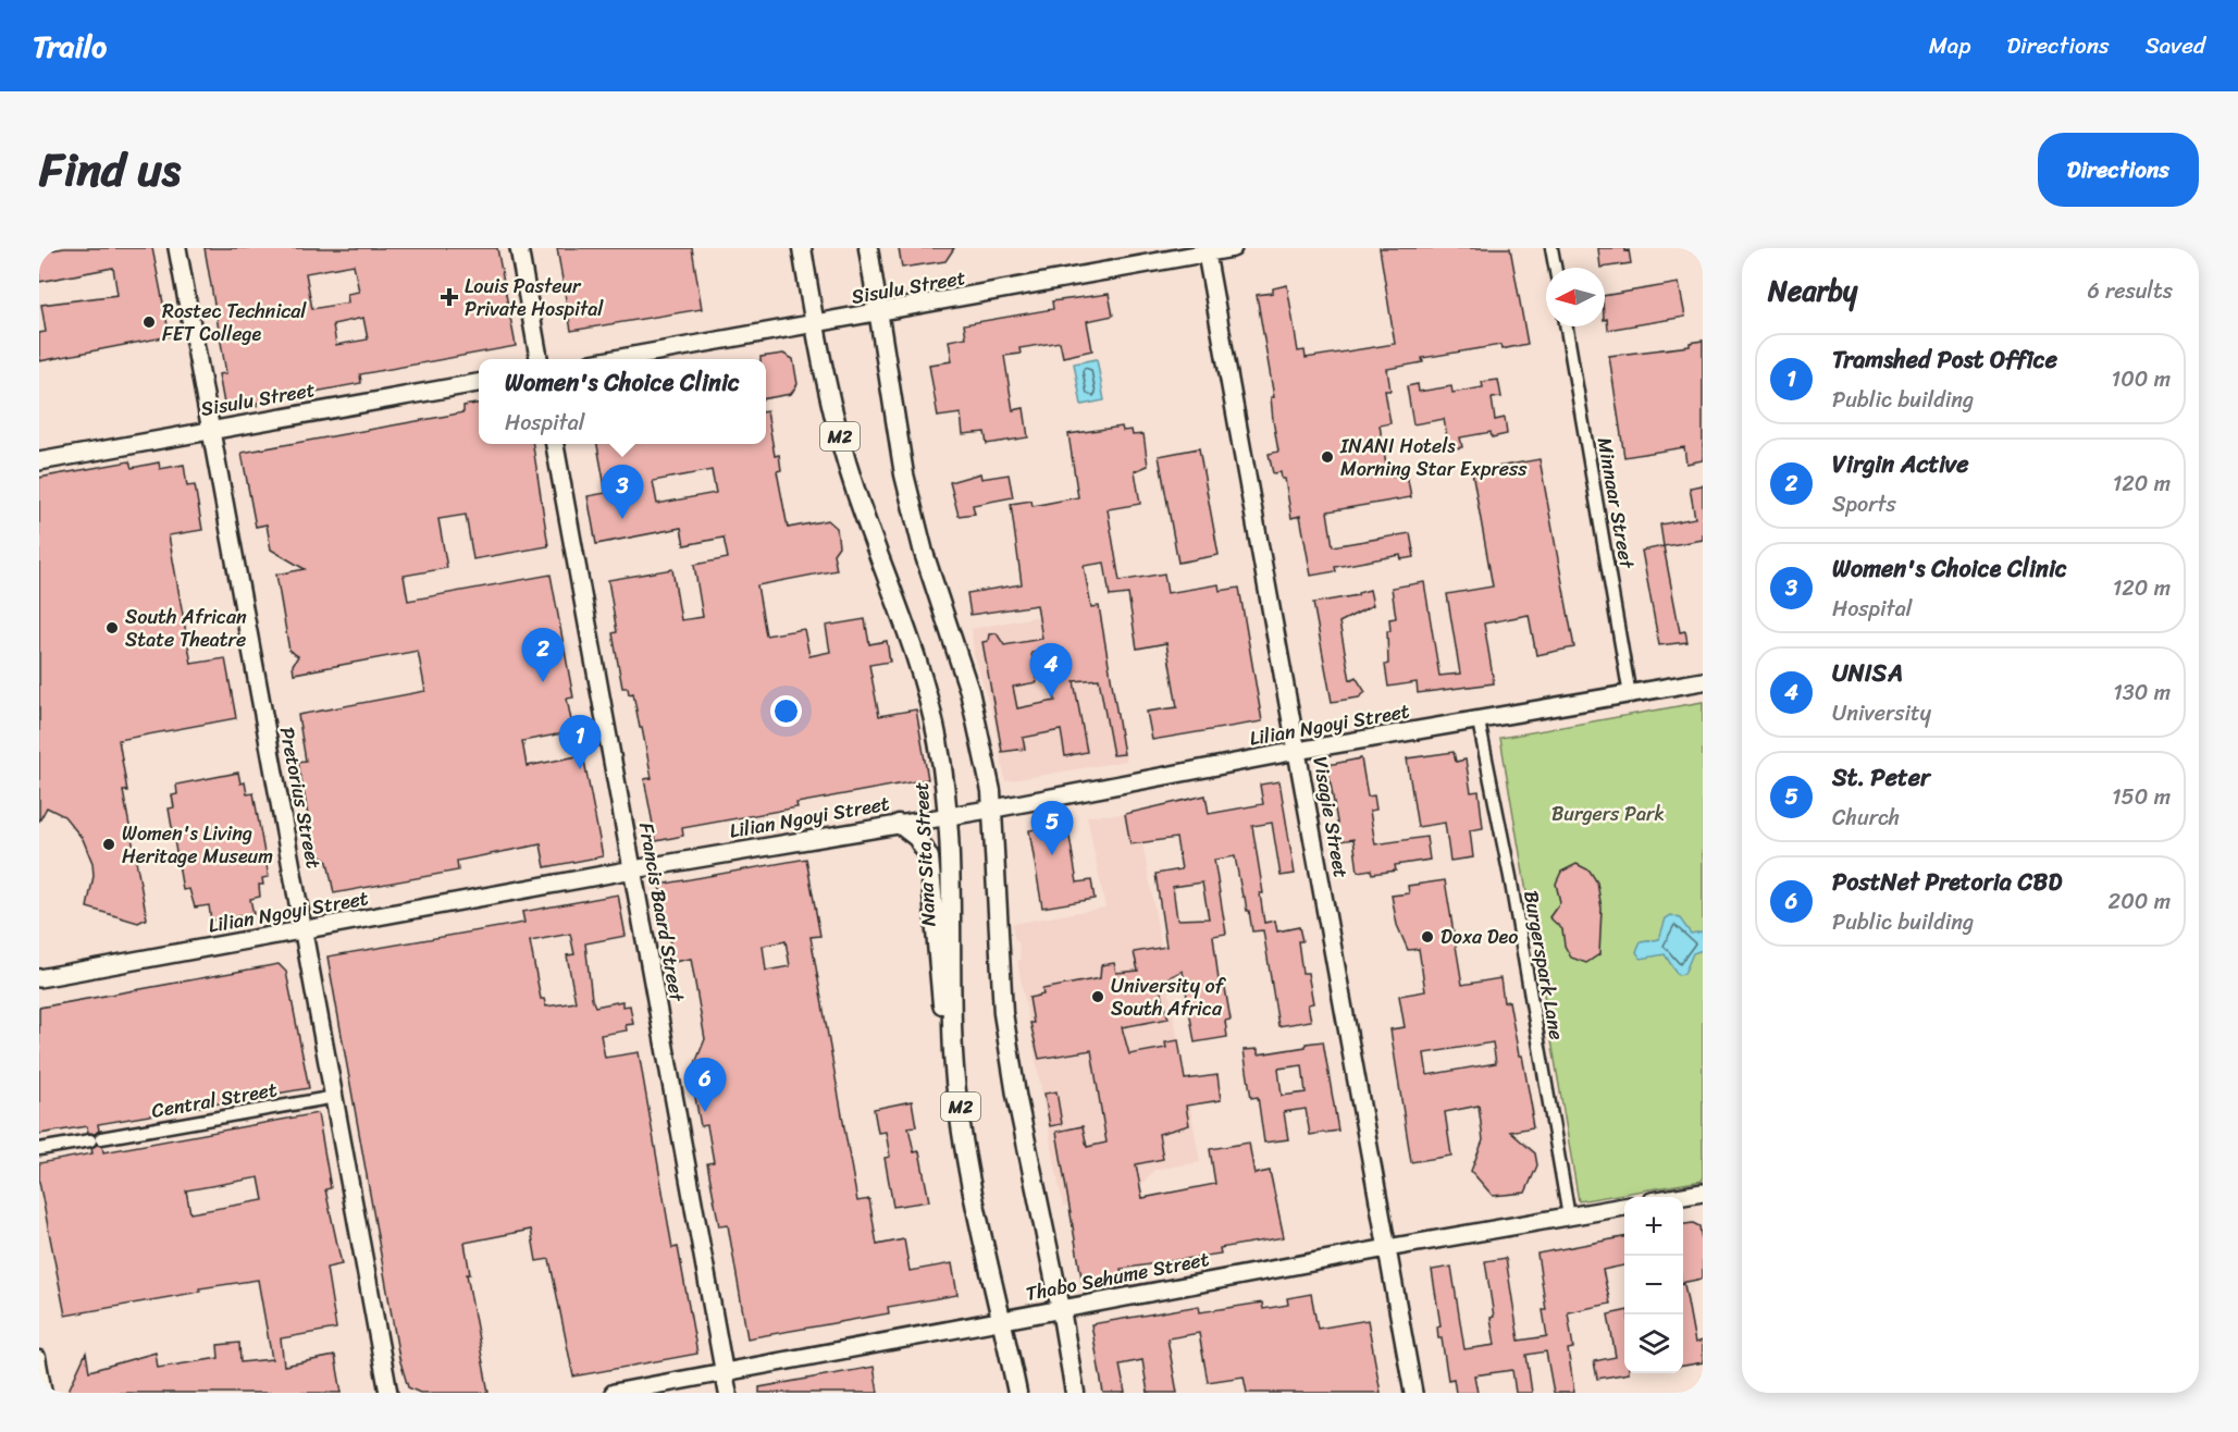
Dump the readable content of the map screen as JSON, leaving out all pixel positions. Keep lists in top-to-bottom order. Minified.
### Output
{"streets":{"main road":["M2","Nana Sita Street"],"street":["Sisulu Street","Minnaar Street","Lilian Ngoyi Street","Pretorius Street","Visagie Street","Francis Baard Street","Burgerspark Lane","Central Street","Thabo Sehume Street"]},"crossings":[["Sisulu Street","Pretorius Street"],["Sisulu Street","Visagie Street"],["Sisulu Street","Nana Sita Street"],["Minnaar Street","Lilian Ngoyi Street"],["Lilian Ngoyi Street","Pretorius Street"],["Lilian Ngoyi Street","Visagie Street"],["Lilian Ngoyi Street","Nana Sita Street"],["Lilian Ngoyi Street","Francis Baard Street"],["Lilian Ngoyi Street","Burgerspark Lane"],["Pretorius Street","Central Street"],["Visagie Street","Thabo Sehume Street"],["Nana Sita Street","Thabo Sehume Street"],["Francis Baard Street","Thabo Sehume Street"],["Burgerspark Lane","Thabo Sehume Street"]],"parks":["Burgers Park"],"places":{"health":["Louis Pasteur Private Hospital"],"other":["Rostec Technical FET College","INANI Hotels Morning Star Express","South African State Theatre","Women's Living Heritage Museum","Doxa Deo","University of South Africa"]},"north":"left","page":{"header":"Trailo","nav":["Map","Directions","Saved"],"title":"Find us","buttons":"Directions","heading":["Nearby","6 results"],"list":[{"mark":"1","name":"Tramshed Post Office","note":"Public building","value":"100 m"},{"mark":"2","name":"Virgin Active","note":"Sports","value":"120 m"},{"mark":"3","name":"Women's Choice Clinic","note":"Hospital","value":"120 m"},{"mark":"4","name":"UNISA","note":"University","value":"130 m"},{"mark":"5","name":"St. Peter","note":"Church","value":"150 m"},{"mark":"6","name":"PostNet Pretoria CBD","note":"Public building","value":"200 m"}],"popup":["Women's Choice Clinic","Hospital"],"pins":["3","2","4","1","5","6"],"map_buttons":["+","−"]}}
